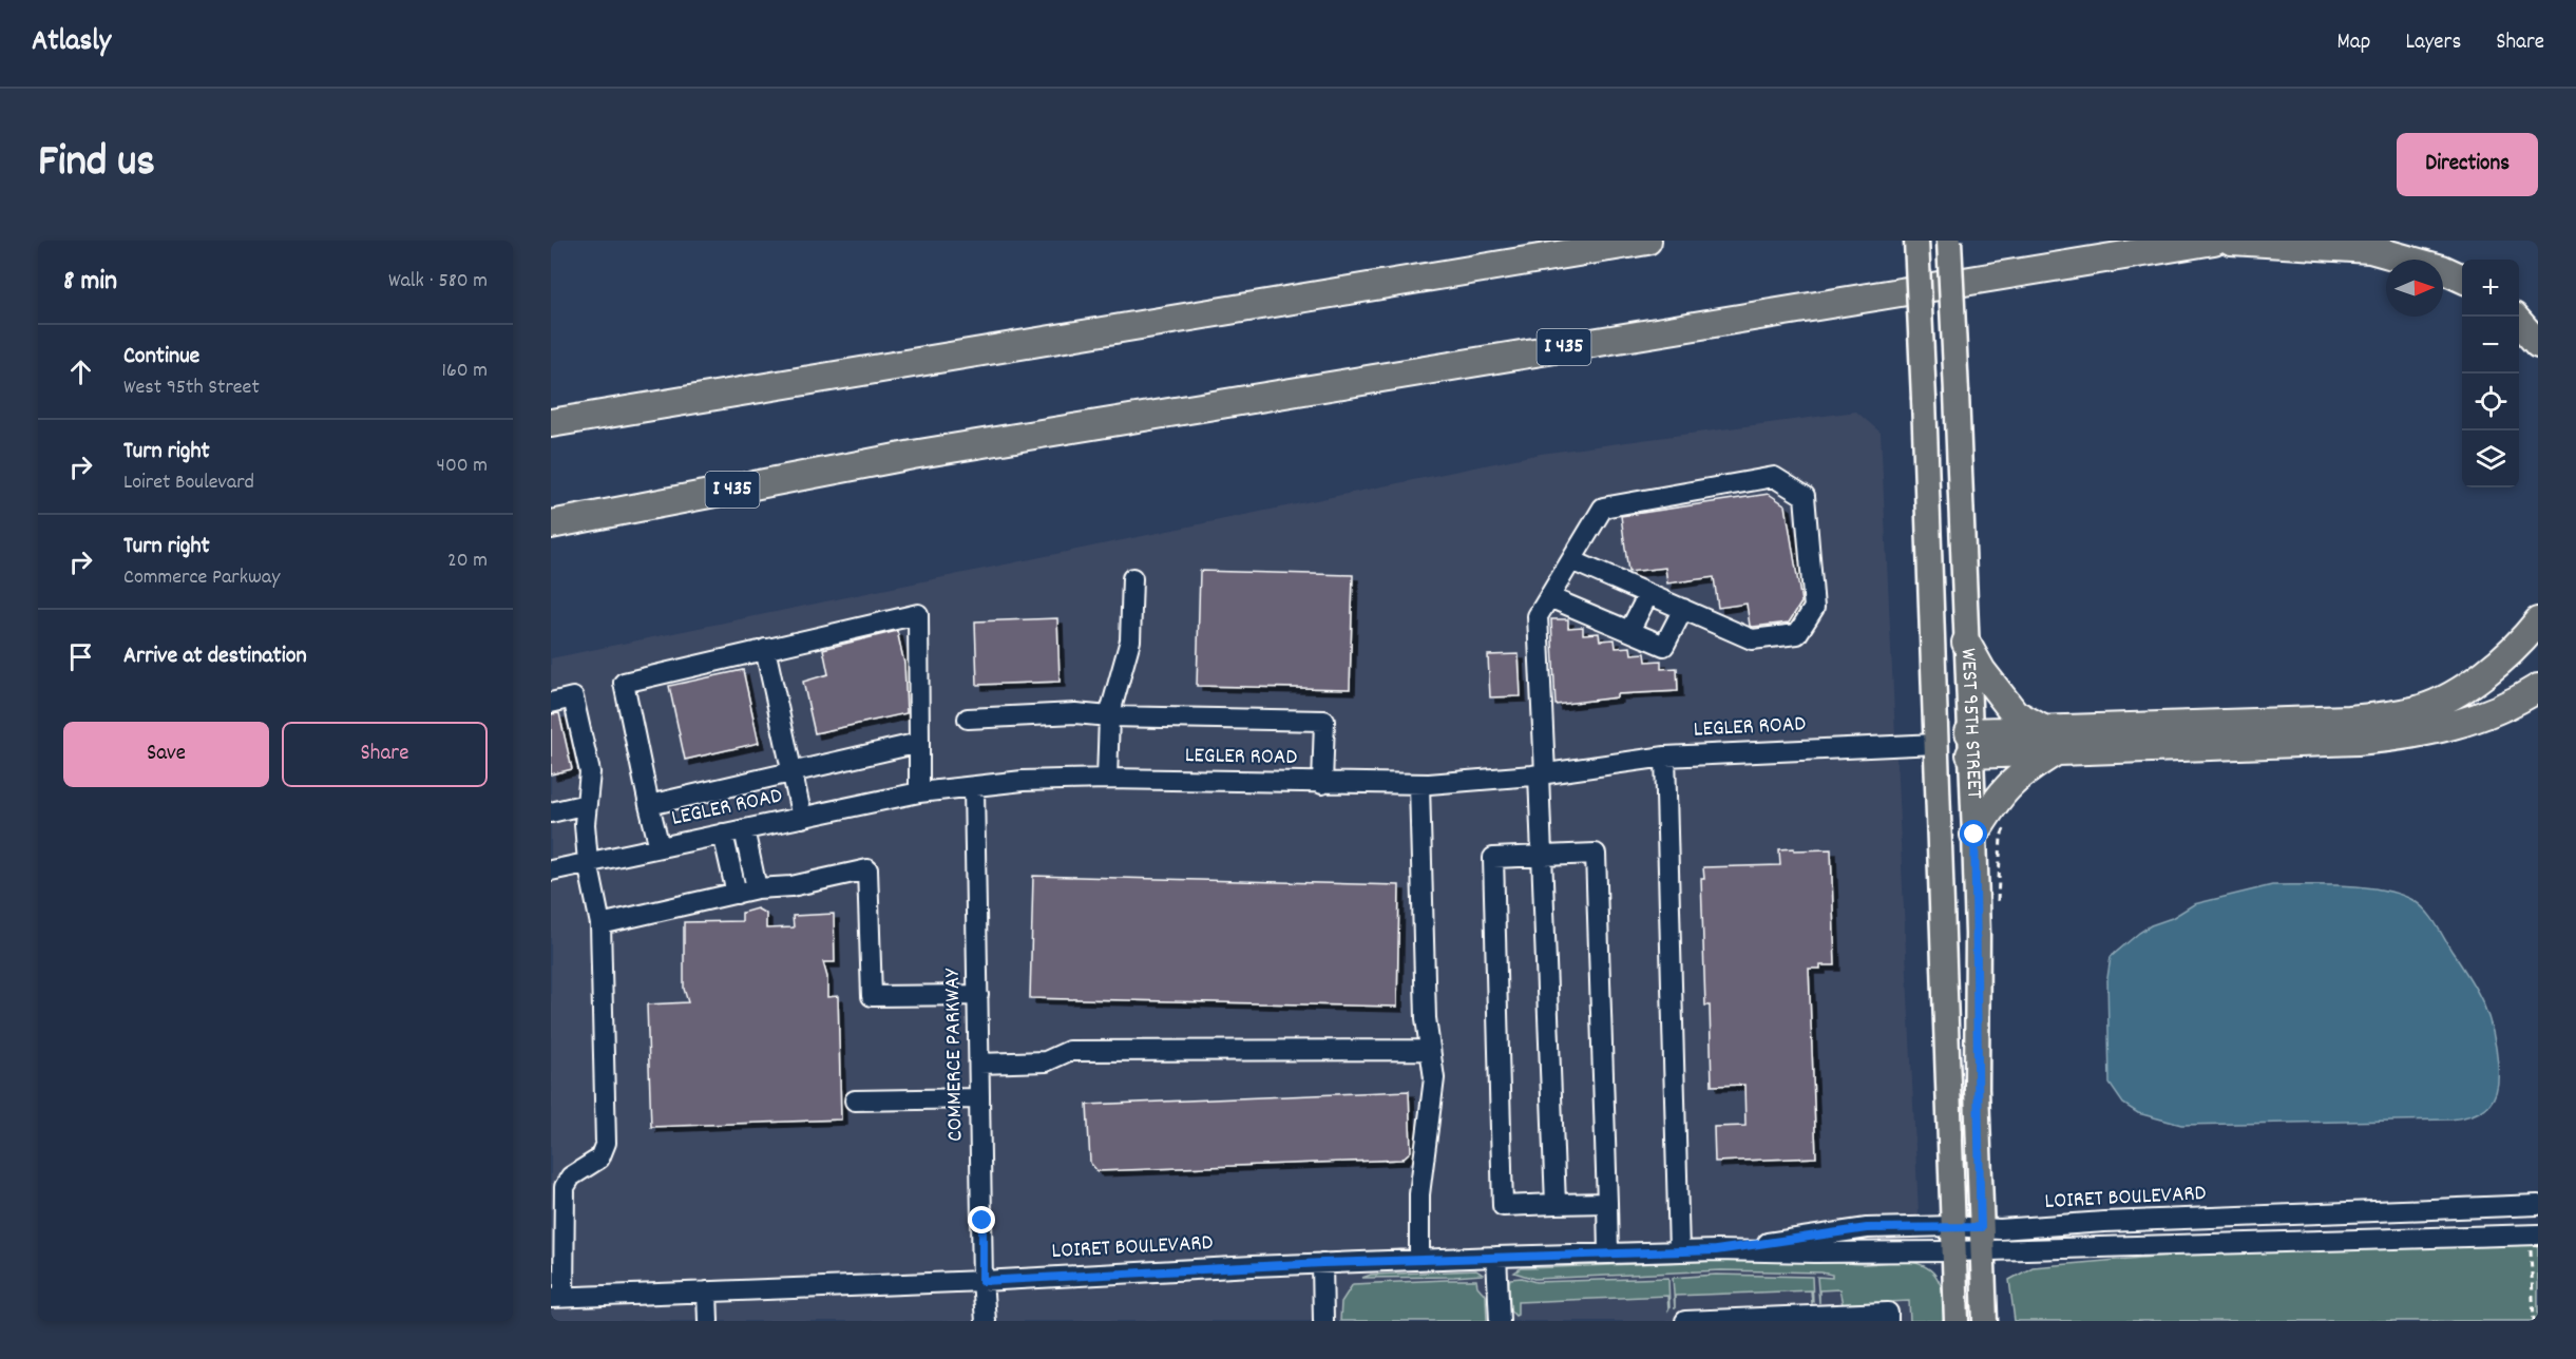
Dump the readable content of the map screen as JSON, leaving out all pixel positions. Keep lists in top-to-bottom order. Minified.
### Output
{"streets":{"highway":["I 435"],"main road":["WEST 95TH STREET"],"street":["LEGLER ROAD","COMMERCE PARKWAY","LOIRET BOULEVARD"]},"crossings":[["WEST 95TH STREET","LEGLER ROAD"],["WEST 95TH STREET","LOIRET BOULEVARD"],["LEGLER ROAD","COMMERCE PARKWAY"],["COMMERCE PARKWAY","LOIRET BOULEVARD"]],"north":"right","page":{"header":"Atlasly","nav":["Map","Layers","Share"],"title":"Find us","buttons":["Directions",["Save","Share"]],"heading":["8 min","Walk · 580 m"],"map_buttons":["+","−"],"list":[["Continue","West 95th Street","160 m"],["Turn right","Loiret Boulevard","400 m"],["Turn right","Commerce Parkway","20 m"],"Arrive at destination"]}}
